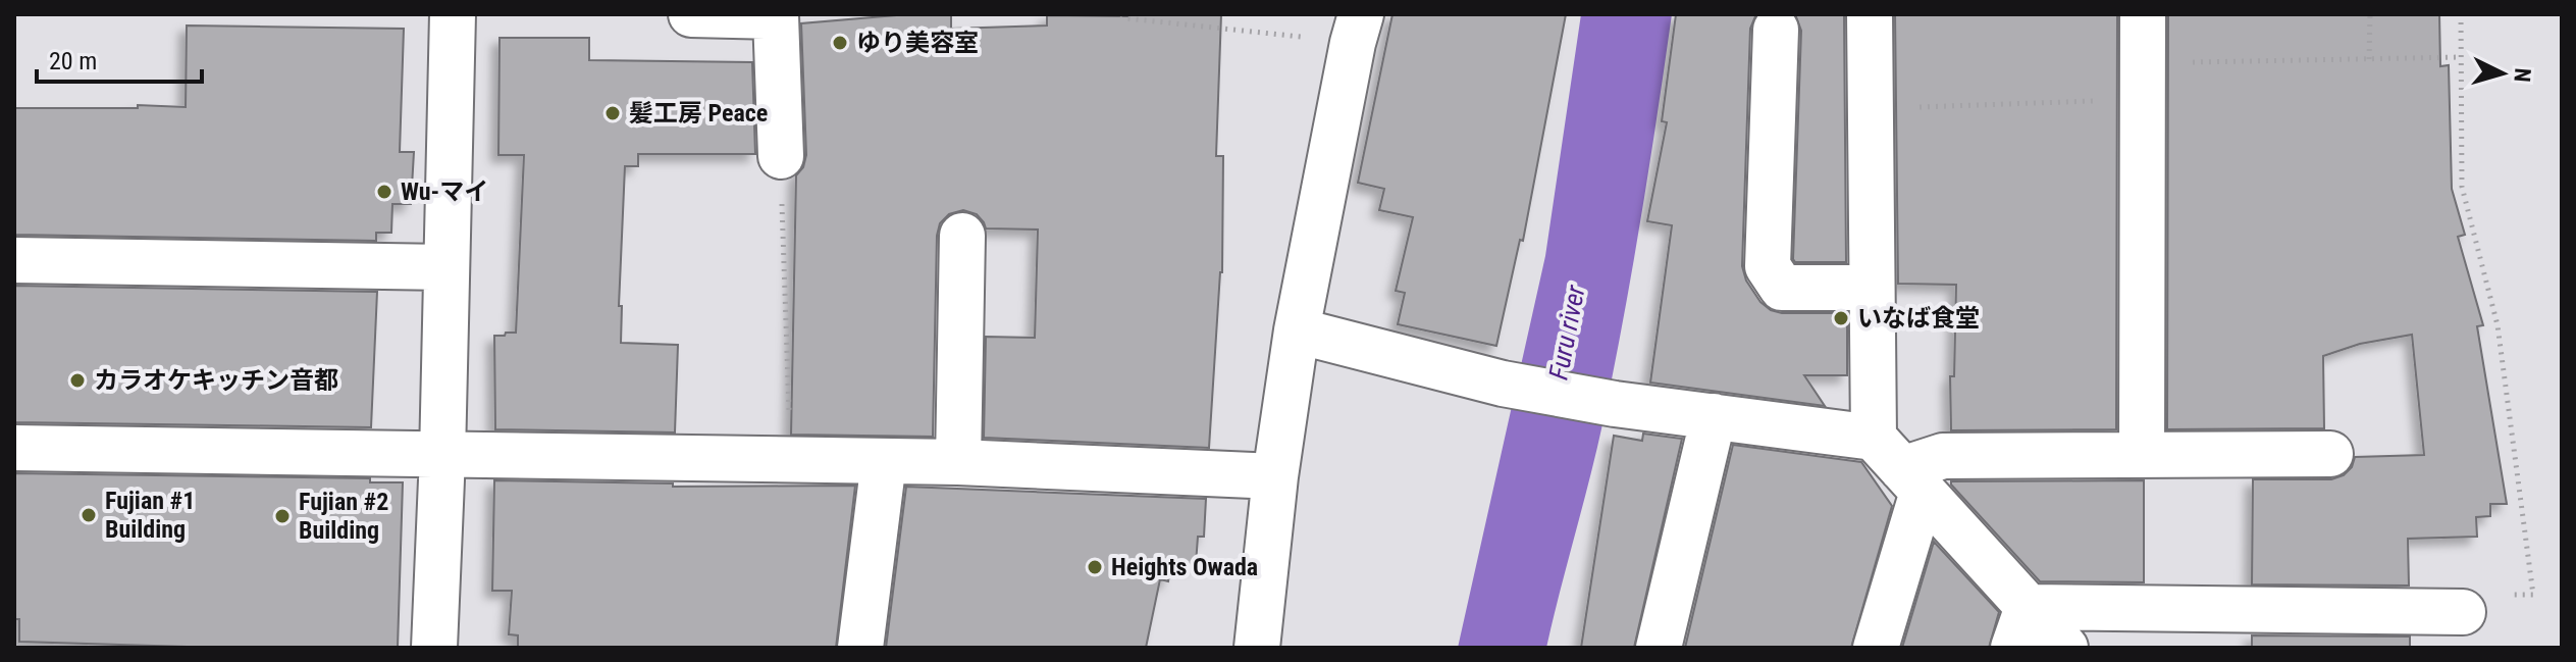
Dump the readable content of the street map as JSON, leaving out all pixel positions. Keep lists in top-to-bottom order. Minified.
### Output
{"water":["Furu river"],"places":["ゆり美容室","髪工房 Peace","Wu-マイ","いなば食堂","カラオケキッチン音都","Fujian #1 Building","Fujian #2 Building","Heights Owada"],"scale_bar":"20 m","north":"right"}
